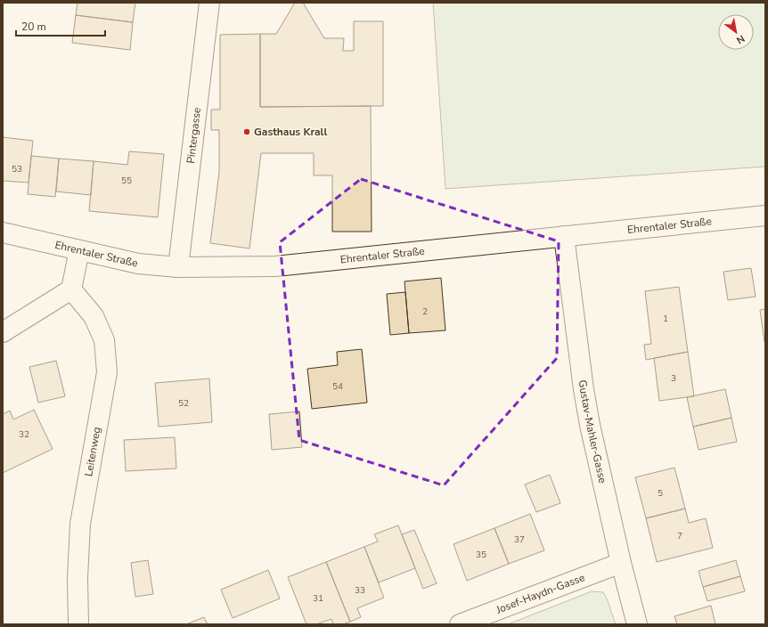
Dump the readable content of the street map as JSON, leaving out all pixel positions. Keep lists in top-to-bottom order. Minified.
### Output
{"streets":{"street":["Pintergasse","Ehrentaler Straße","Gustav-Mahler-Gasse","Leitenweg","Josef-Haydn-Gasse"]},"crossings":[["Pintergasse","Ehrentaler Straße"],["Ehrentaler Straße","Gustav-Mahler-Gasse"],["Gustav-Mahler-Gasse","Josef-Haydn-Gasse"]],"places":["Gasthaus Krall"],"house_numbers":["53","55","2","1","3","54","52","32","5","7","37","35","33","31"],"scale_bar":"20 m","north":"bottom right"}
